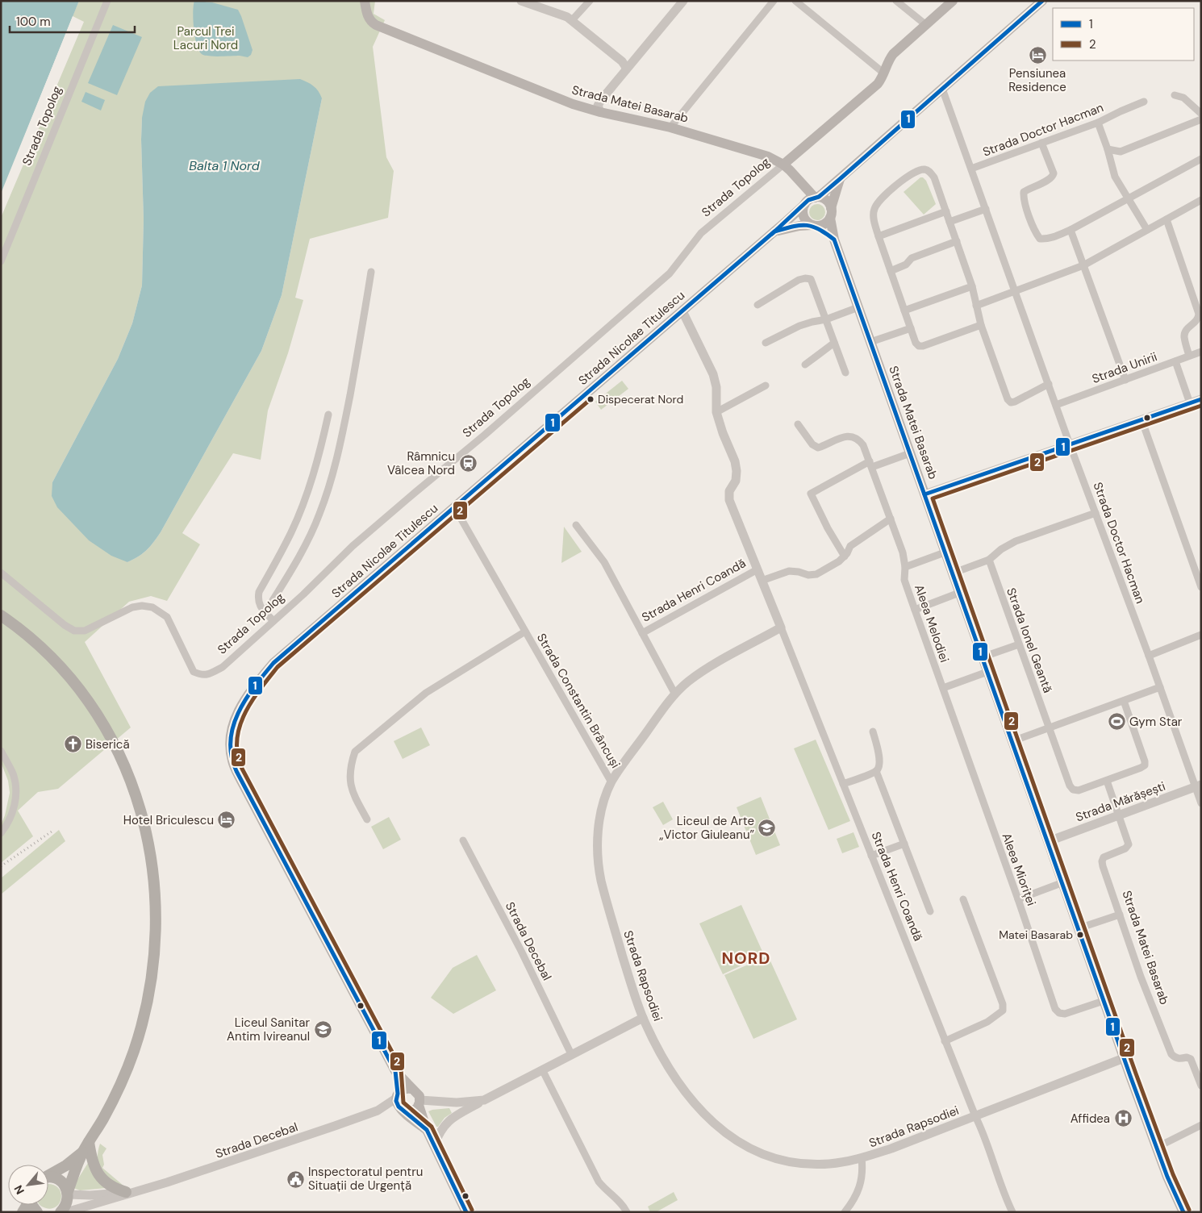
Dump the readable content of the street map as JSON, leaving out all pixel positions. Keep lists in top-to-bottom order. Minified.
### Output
{"streets":{"main road":["Strada Matei Basarab","Strada Topolog","Strada Nicolae Titulescu"],"street":["Strada Doctor Hacman","Strada Unirii","Strada Henri Coandă","Aleea Melodiei","Strada Ionel Geantă","Strada Constantin Brâncuși","Strada Mărășești","Aleea Mioriței","Strada Decebal","Strada Rapsodiei"]},"crossings":[["Strada Matei Basarab","Strada Topolog"],["Strada Matei Basarab","Strada Nicolae Titulescu"],["Strada Matei Basarab","Strada Mărășești"],["Strada Matei Basarab","Aleea Mioriței"],["Strada Matei Basarab","Strada Rapsodiei"],["Strada Doctor Hacman","Strada Nicolae Titulescu"],["Strada Doctor Hacman","Strada Unirii"],["Strada Doctor Hacman","Strada Mărășești"],["Strada Nicolae Titulescu","Strada Henri Coandă"],["Strada Nicolae Titulescu","Strada Constantin Brâncuși"],["Strada Henri Coandă","Strada Rapsodiei"],["Aleea Melodiei","Aleea Mioriței"],["Strada Constantin Brâncuși","Strada Rapsodiei"]],"districts":["NORD"],"water":["Balta 1 Nord"],"parks":["Parcul Trei Lacuri Nord"],"places":{"hotel":["Pensiunea Residence","Hotel Briculescu"],"other":["Dispecerat Nord","Matei Basarab"],"station":["Râmnicu Vâlcea Nord"],"sports":["Gym Star"],"church":["Biserică"],"school or university":["Liceul de Arte „Victor Giuleanu”","Liceul Sanitar Antim Ivireanul"],"hospital":["Affidea"],"public building":["Inspectoratul pentru Situații de Urgență"]},"lines":["transit line 1","transit line 2"],"legend":["1","2"],"scale_bar":"100 m","north":"bottom left"}
